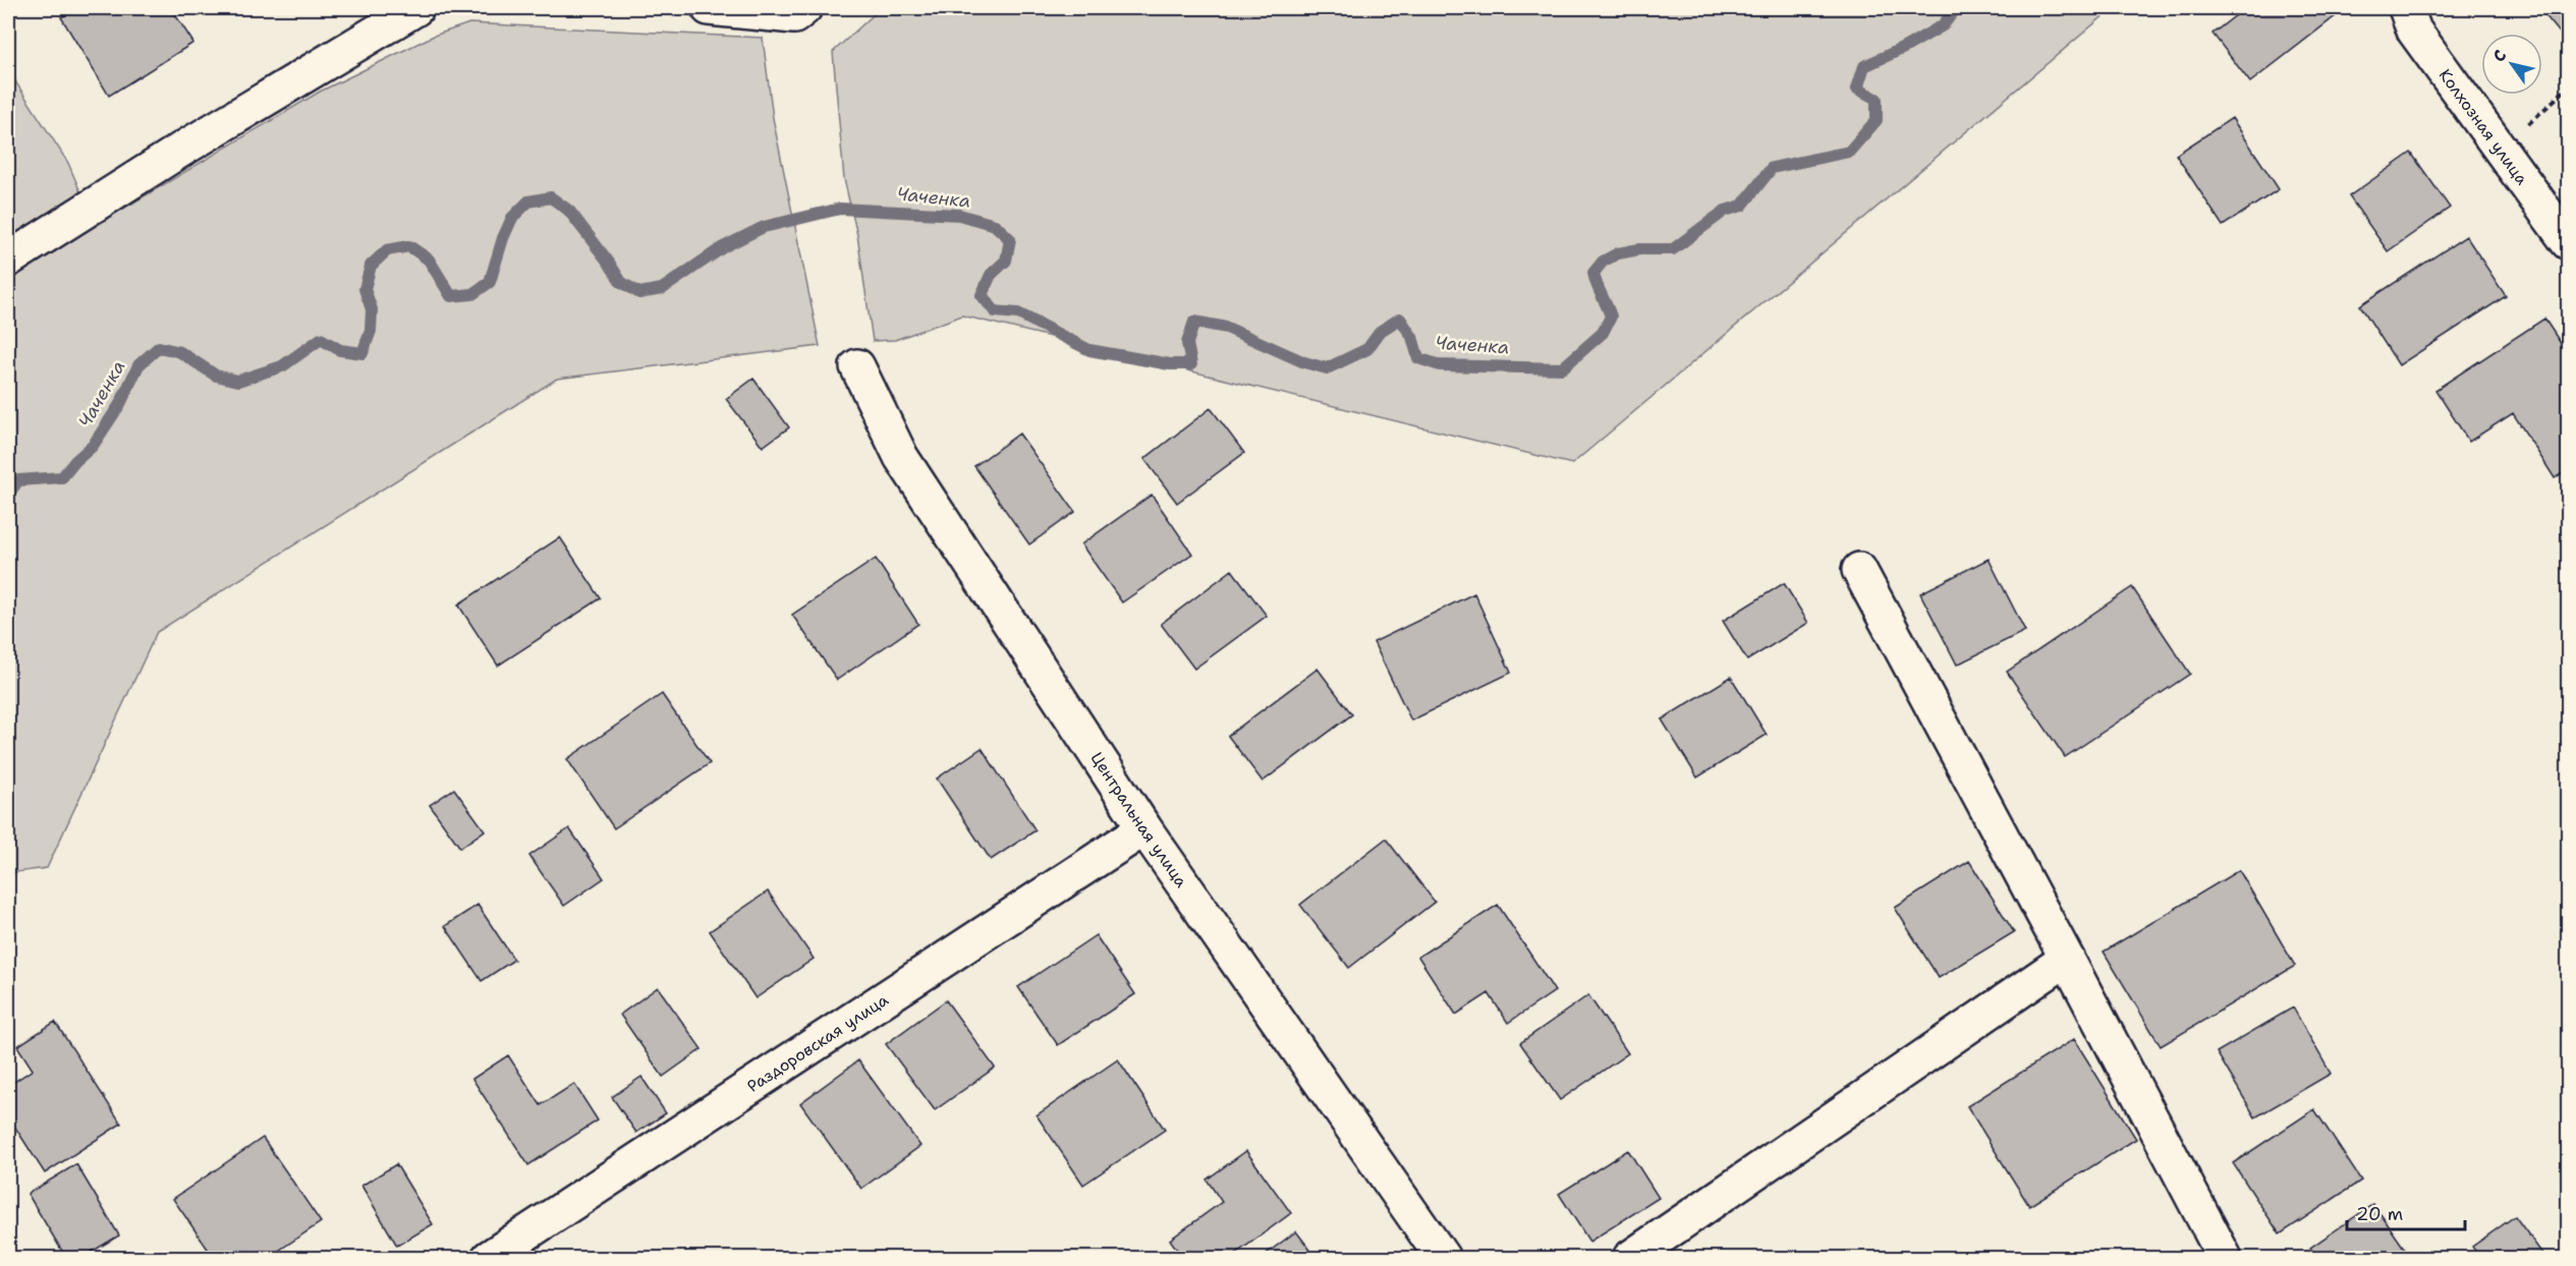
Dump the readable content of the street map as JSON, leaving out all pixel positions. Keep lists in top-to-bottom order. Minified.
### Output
{"streets":{"street":["Колхозная улица","Центральная улица","Раздоровская улица"]},"crossings":[["Центральная улица","Раздоровская улица"]],"water":["Чаченка"],"scale_bar":"20 m","north":"top left"}
